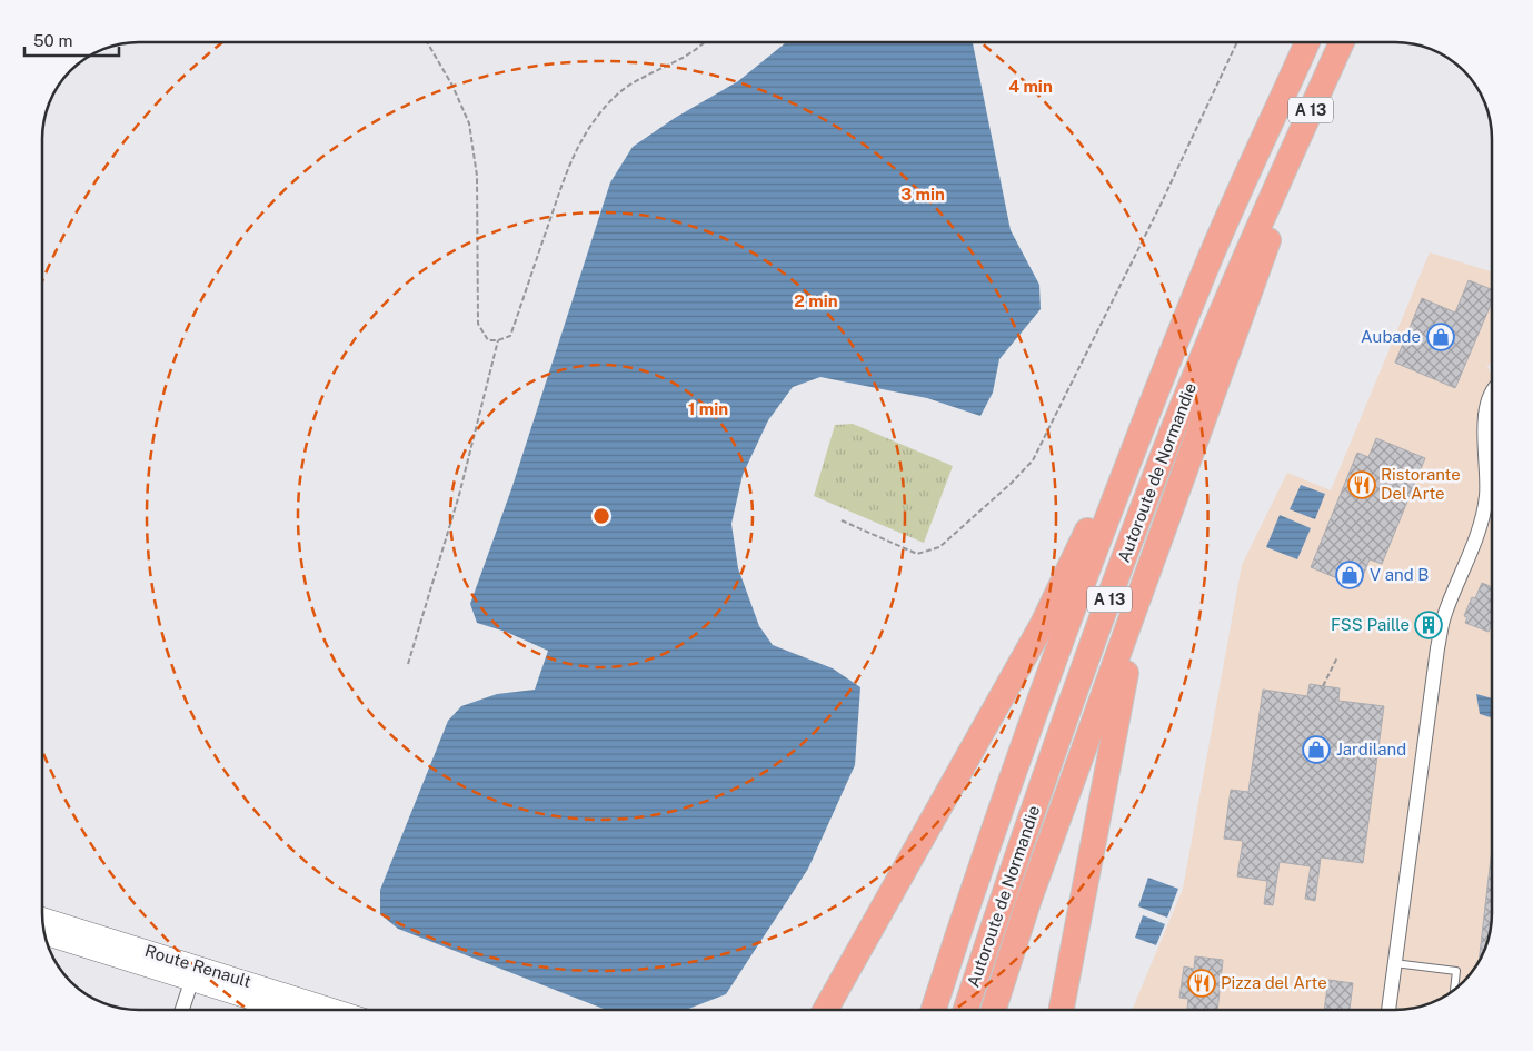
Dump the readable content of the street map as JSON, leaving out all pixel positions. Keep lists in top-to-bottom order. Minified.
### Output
{"streets":{"highway":["A 13","Autoroute de Normandie"],"street":["Route Renault"]},"places":{"shop":["Aubade","V and B","Jardiland"],"restaurant":["Ristorante Del Arte","Pizza del Arte"],"building":["FSS Paille"]},"scale_bar":"50 m","rings":["4 min","3 min","2 min","1 min"]}
